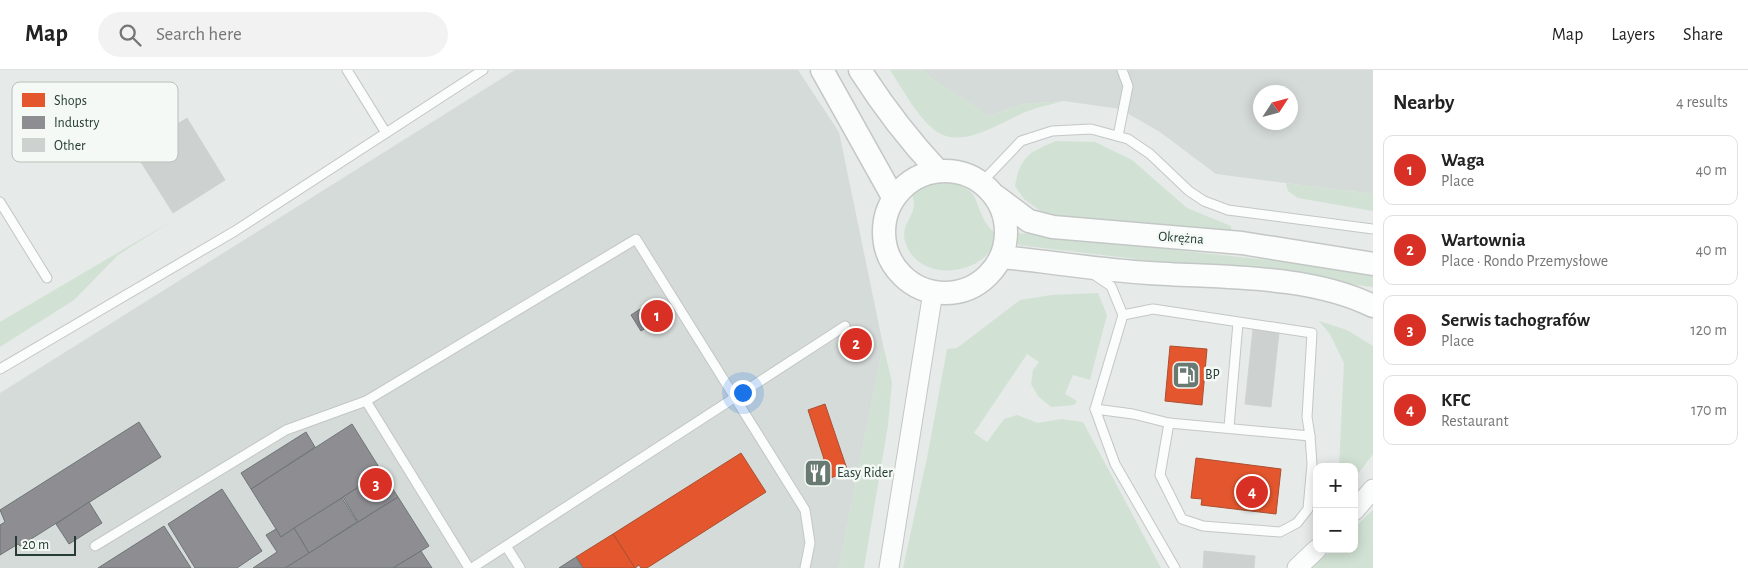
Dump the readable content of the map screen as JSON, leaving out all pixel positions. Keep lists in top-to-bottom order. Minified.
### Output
{"streets":{"street":["Okrężna"]},"places":{"fuel station":["BP"],"restaurant":["Easy Rider"]},"legend":["Shops","Industry","Other"],"scale_bar":"20 m","north":"top right","page":{"header":"Map","search":"Search here","nav":["Map","Layers","Share"],"heading":["Nearby","4 results"],"list":[{"mark":"1","name":"Waga","note":"Place","value":"40 m"},{"mark":"2","name":"Wartownia","note":"Place · Rondo Przemysłowe","value":"40 m"},{"mark":"3","name":"Serwis tachografów","note":"Place","value":"120 m"},{"mark":"4","name":"KFC","note":"Restaurant","value":"170 m"}],"pins":["1","2","3","4"],"map_buttons":["+","−"],"scale":"20 m"}}
